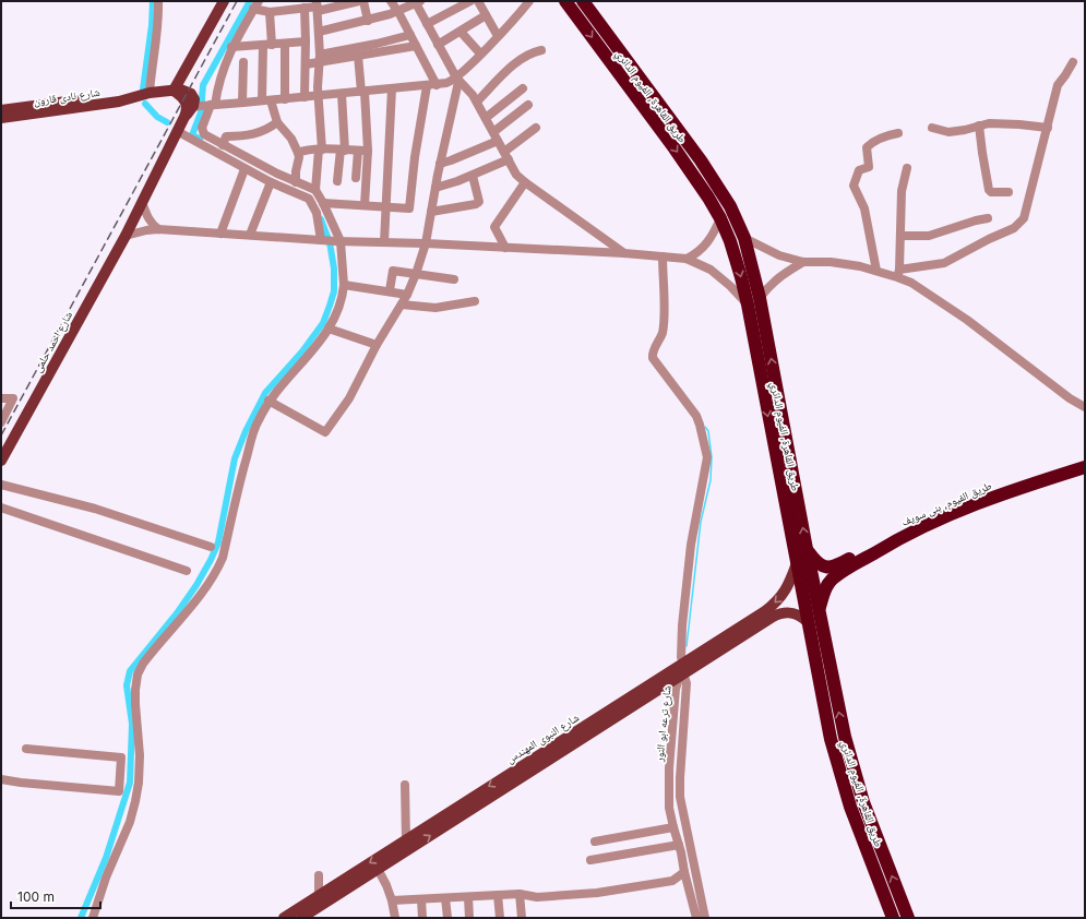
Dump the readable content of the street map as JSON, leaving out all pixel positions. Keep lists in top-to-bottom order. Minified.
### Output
{"streets":{"highway":["طريق القاهرة, الفيوم الدائري","طريق الفيوم, بنى سويف"],"main road":["شارع نادى قارون","شارع احمد حلمى","شارع النبوى المهندس"],"street":["شارع ترعه ابو النور"]},"crossings":[["شارع نادى قارون","شارع احمد حلمى"],["طريق القاهرة, الفيوم الدائري","طريق الفيوم, بنى سويف"],["طريق القاهرة, الفيوم الدائري","شارع النبوى المهندس"],["شارع ترعه ابو النور","شارع النبوى المهندس"]],"scale_bar":"100 m"}
